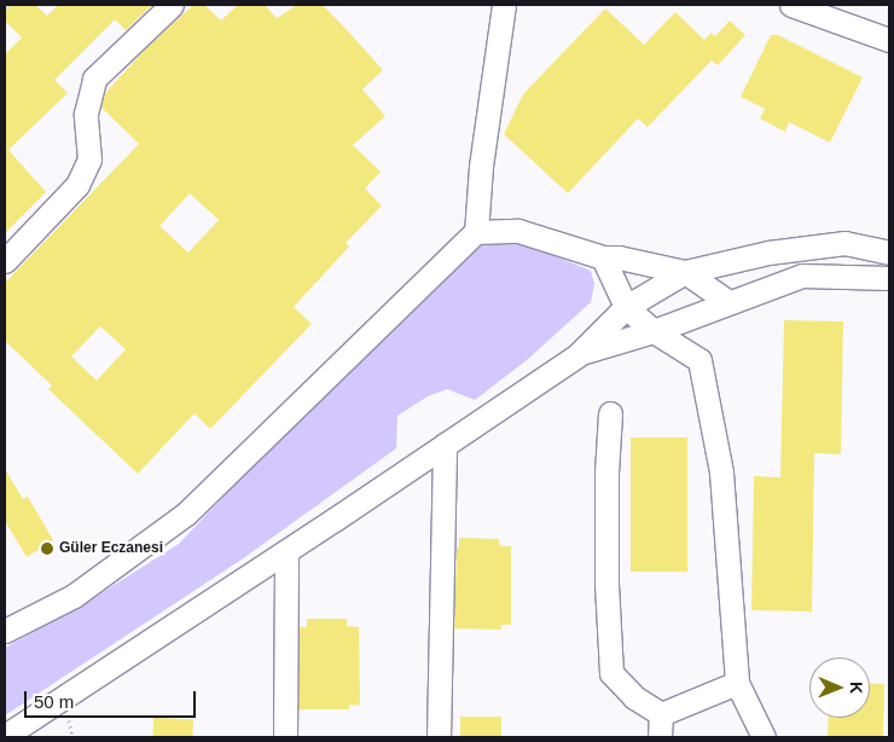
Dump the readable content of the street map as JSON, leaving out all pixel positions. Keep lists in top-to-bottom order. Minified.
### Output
{"places":["Güler Eczanesi"],"scale_bar":"50 m","north":"right"}
